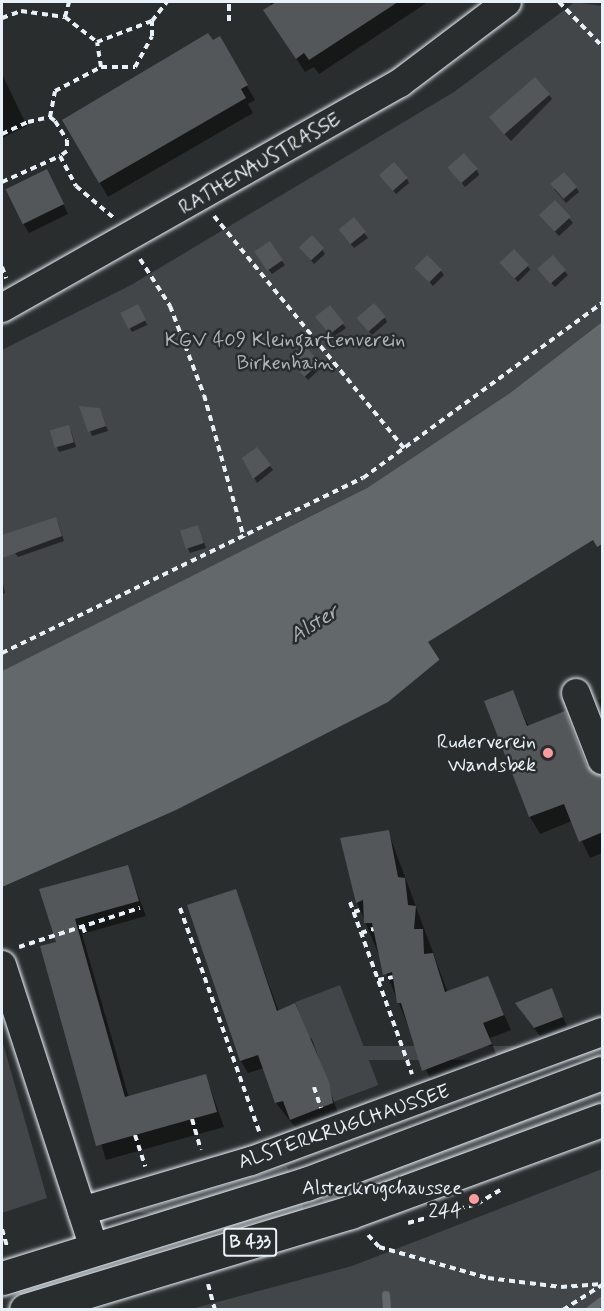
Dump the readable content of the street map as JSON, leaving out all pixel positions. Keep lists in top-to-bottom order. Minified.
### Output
{"streets":{"main road":["ALSTERKRUGCHAUSSEE","B 433"],"street":["RATHENAUSTRASSE"]},"water":["Alster"],"parks":["KGV 409 Kleingartenverein Birkenhain"],"places":["Ruderverein Wandsbek","Alsterkrugchaussee 244"]}
